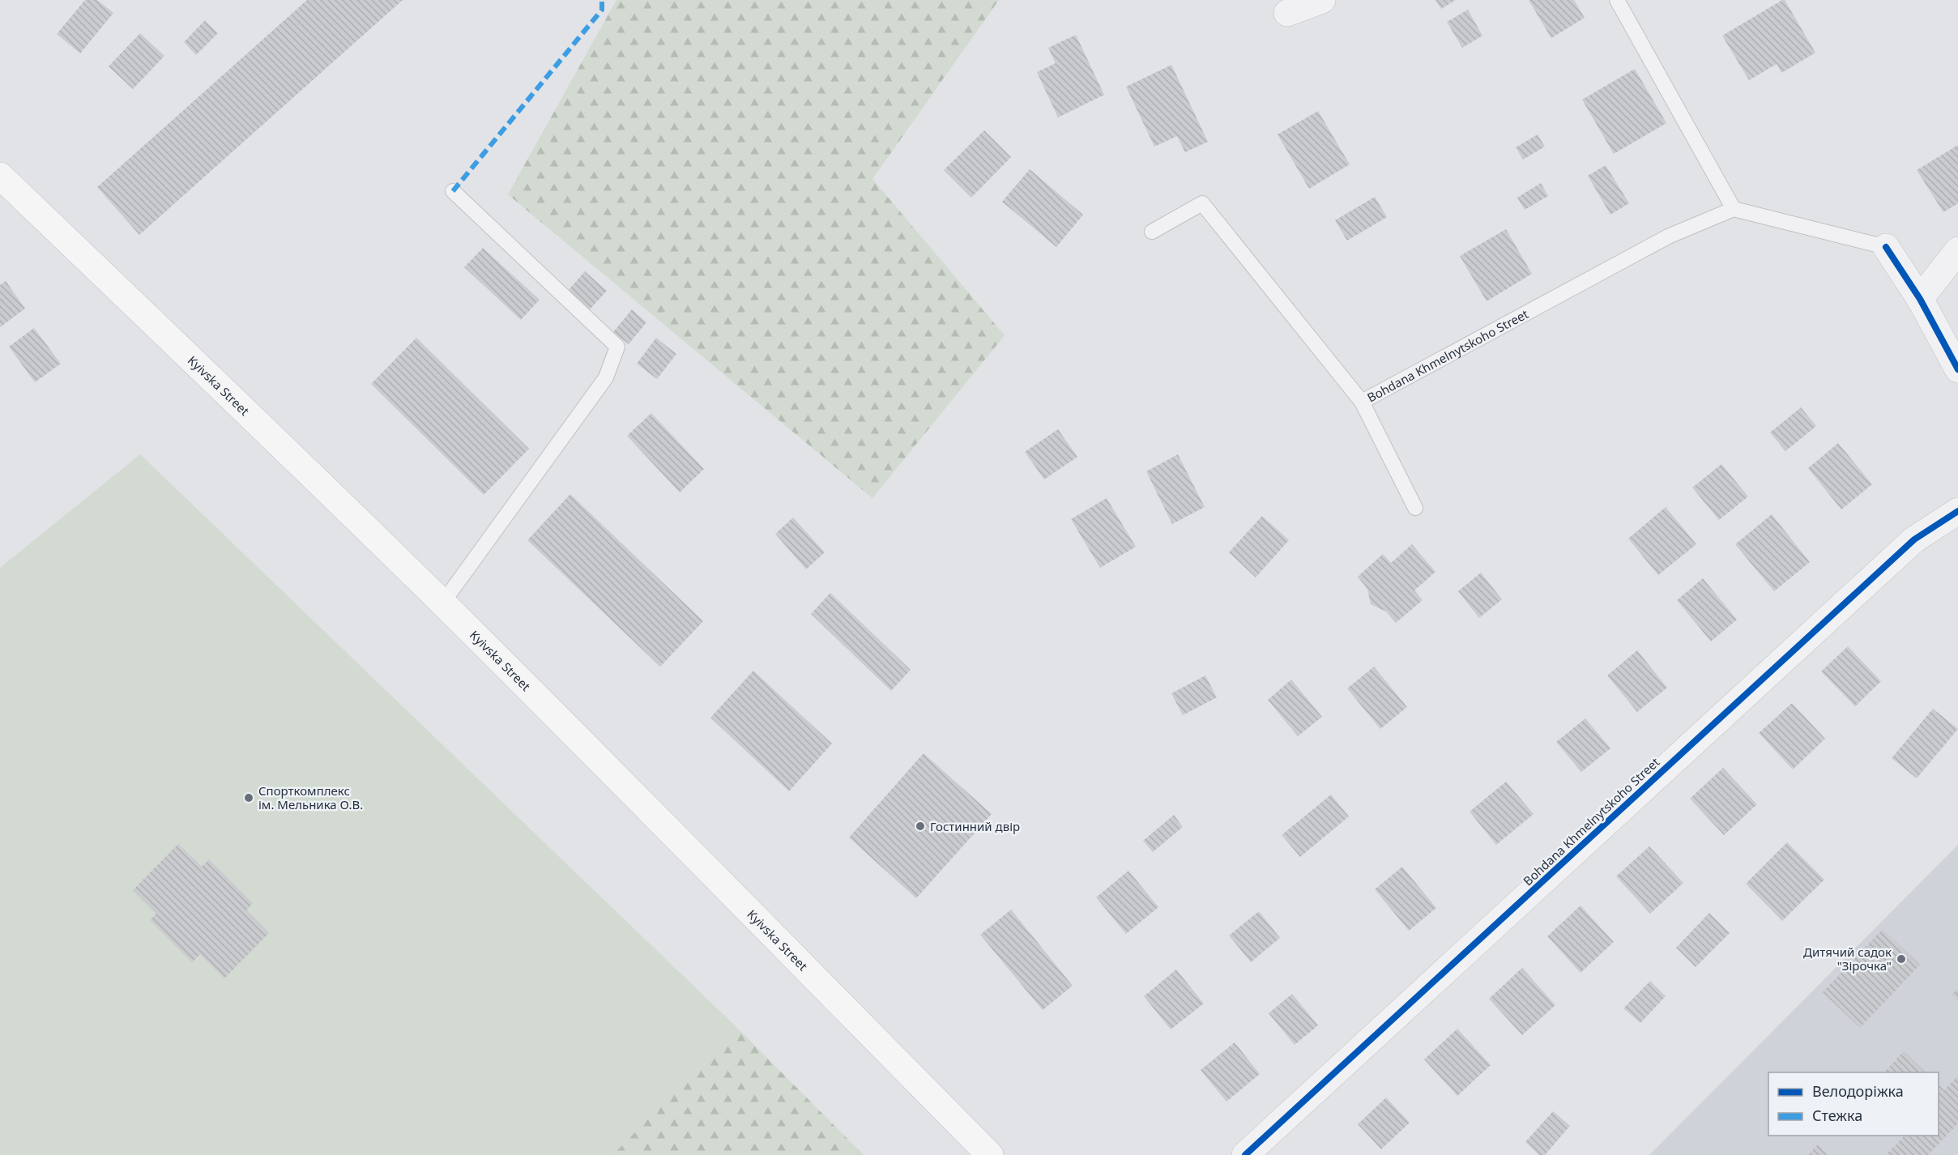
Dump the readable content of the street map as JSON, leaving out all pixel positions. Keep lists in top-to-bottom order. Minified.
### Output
{"streets":{"main road":["Kyivska Street"],"street":["Bohdana Khmelnytskoho Street"]},"places":["Спорткомплекс ім. Мельника О.В.","Гостинний двір","Дитячий садок \"Зірочка\""],"legend":["Велодоріжка","Стежка"]}
